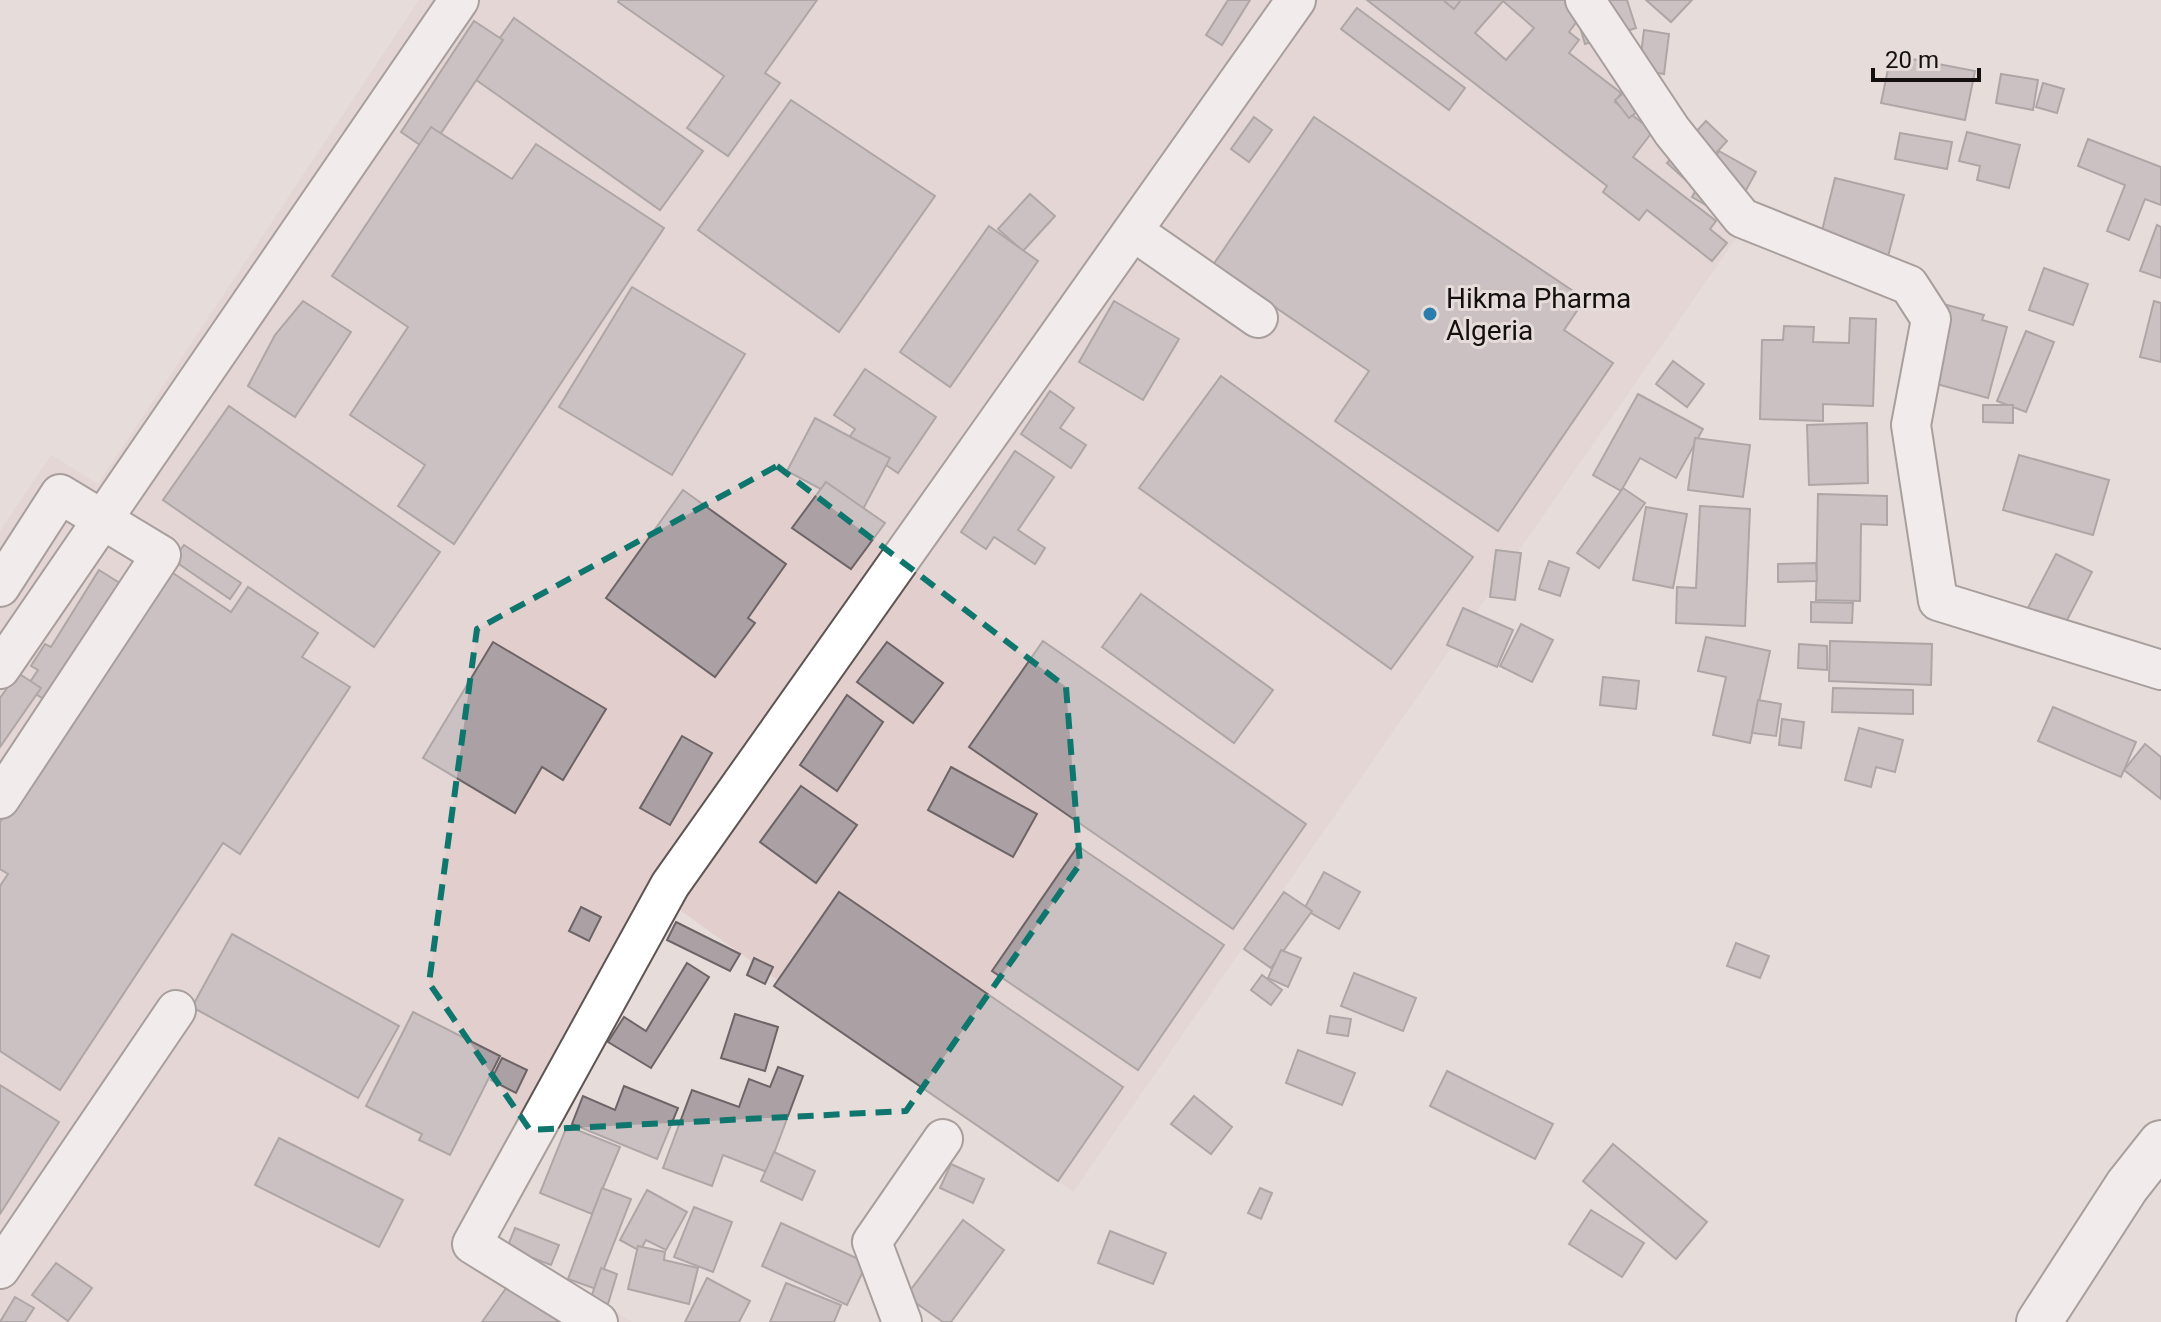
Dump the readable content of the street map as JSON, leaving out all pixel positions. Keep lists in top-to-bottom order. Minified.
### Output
{"places":["Hikma Pharma Algeria"],"scale_bar":"20 m"}
